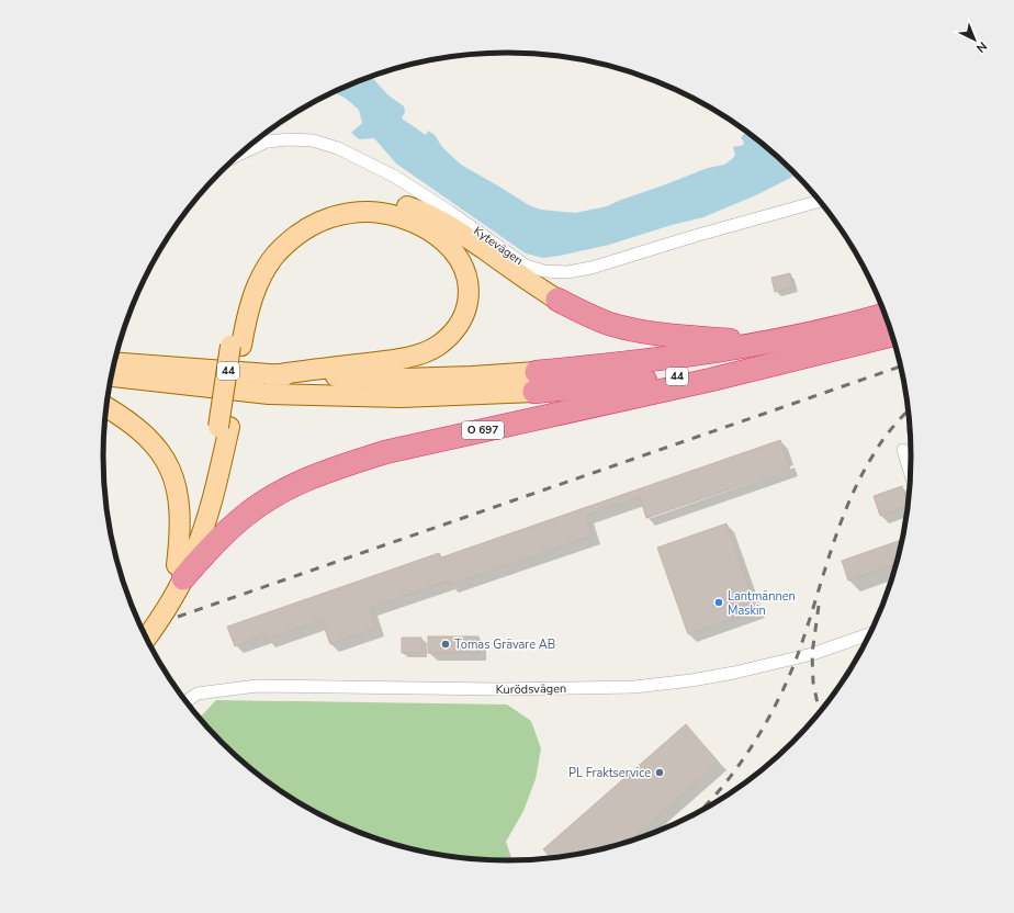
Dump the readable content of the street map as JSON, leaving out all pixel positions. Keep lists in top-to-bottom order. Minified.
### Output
{"streets":{"highway":["44","O 697"],"street":["Kytevägen","Kurödsvägen"]},"crossings":[["44","O 697"]],"places":["Lantmännen Maskin","Tomas Grävare AB","PL Fraktservice"],"north":"bottom right"}
